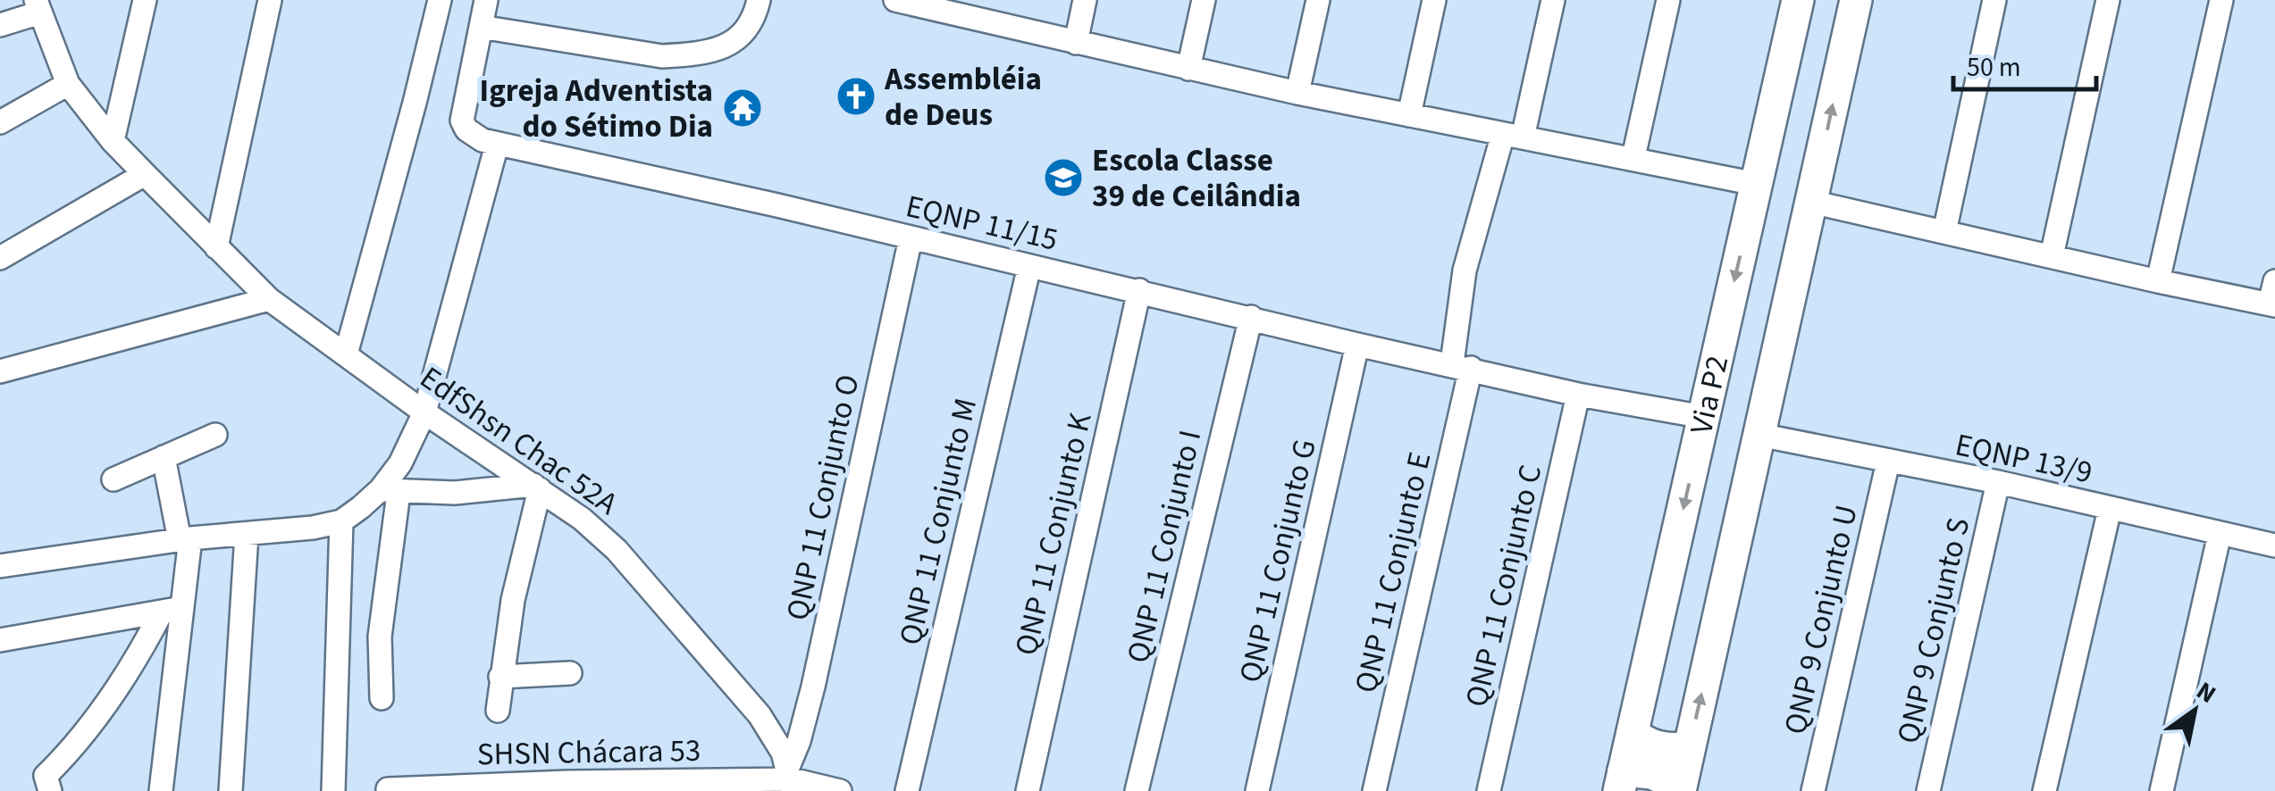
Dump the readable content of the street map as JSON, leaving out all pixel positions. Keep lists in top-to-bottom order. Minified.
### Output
{"streets":{"main road":["Via P2"],"street":["EQNP 11/15","EdfShsn Chac 52A","EQNP 13/9","QNP 11 Conjunto O","QNP 11 Conjunto M","QNP 11 Conjunto K","QNP 11 Conjunto I","QNP 11 Conjunto G","QNP 11 Conjunto E","QNP 11 Conjunto C","QNP 9 Conjunto U","QNP 9 Conjunto S","SHSN Chácara 53"]},"crossings":[["EQNP 11/15","Via P2"],["EQNP 11/15","QNP 11 Conjunto O"],["EQNP 11/15","QNP 11 Conjunto M"],["EQNP 11/15","QNP 11 Conjunto K"],["EQNP 11/15","QNP 11 Conjunto I"],["EQNP 11/15","QNP 11 Conjunto G"],["EQNP 11/15","QNP 11 Conjunto E"],["EQNP 11/15","QNP 11 Conjunto C"],["Via P2","EQNP 13/9"],["EdfShsn Chac 52A","QNP 11 Conjunto O"],["EdfShsn Chac 52A","SHSN Chácara 53"],["EQNP 13/9","QNP 9 Conjunto U"],["EQNP 13/9","QNP 9 Conjunto S"],["QNP 11 Conjunto O","SHSN Chácara 53"]],"places":{"church":["Assembléia de Deus"],"temple":["Igreja Adventista do Sétimo Dia"],"school or university":["Escola Classe 39 de Ceilândia"]},"scale_bar":"50 m","north":"top right"}
